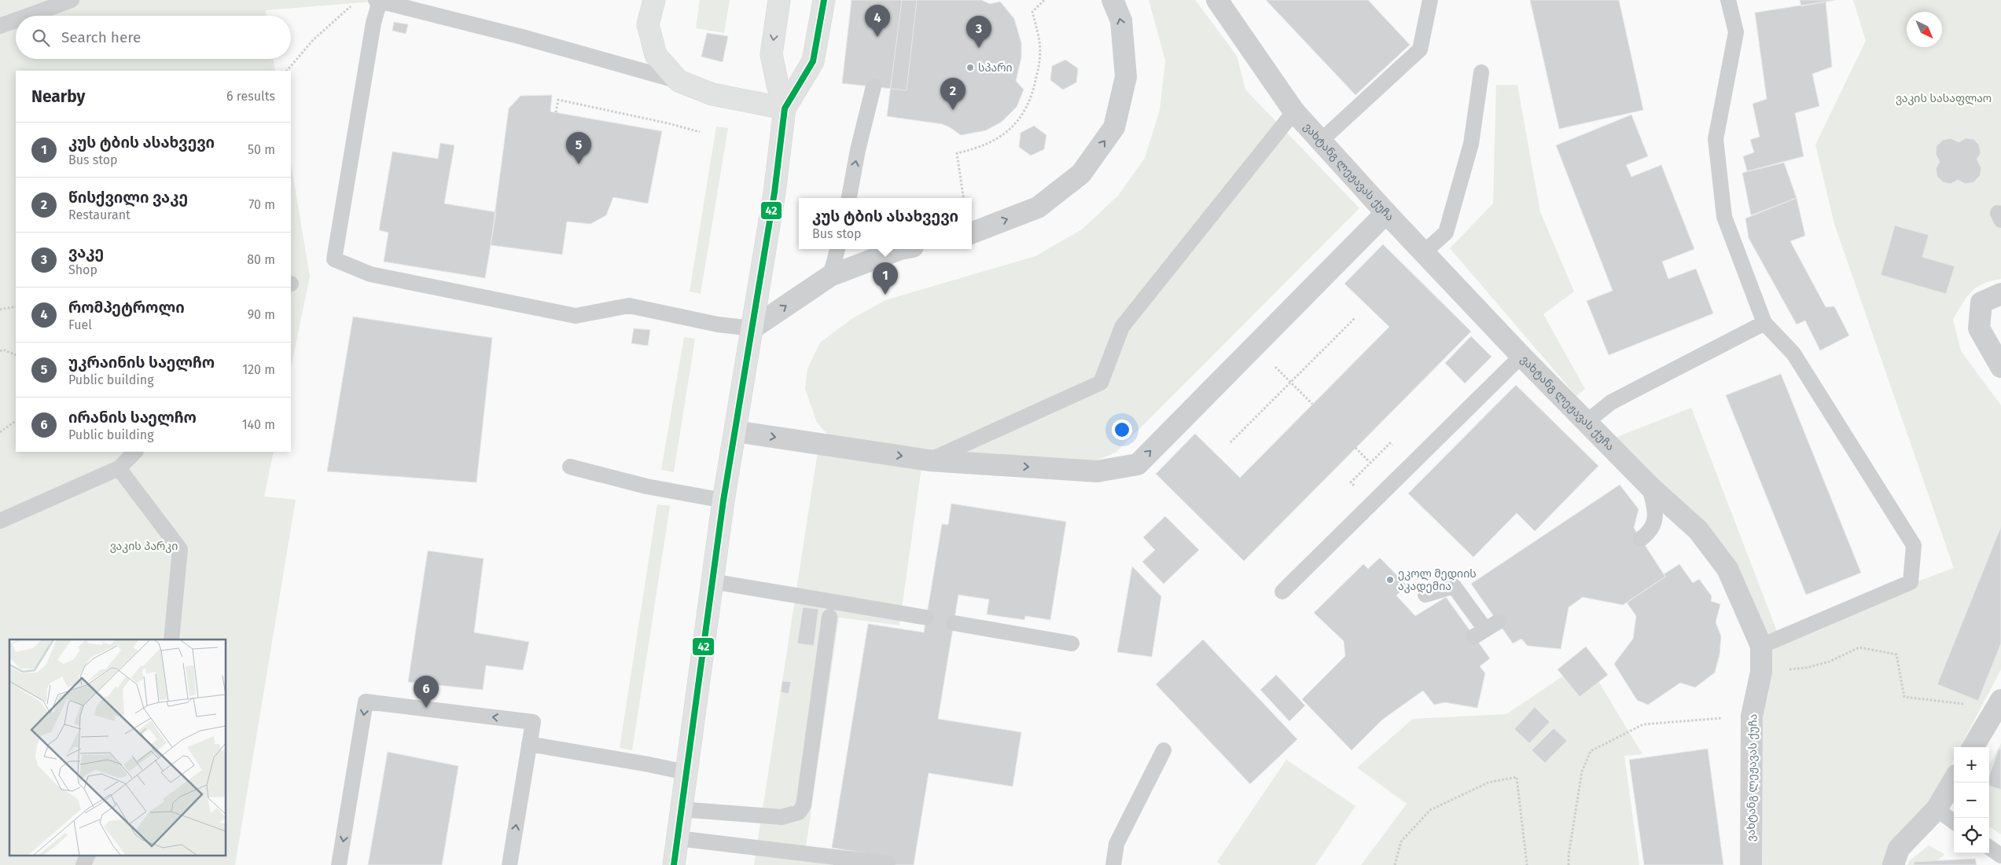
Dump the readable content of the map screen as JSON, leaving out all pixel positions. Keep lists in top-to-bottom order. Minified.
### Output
{"streets":{"street":["ვახტანგ ლეჟავას ქუჩა"]},"parks":["ვაკის სასაფლაო","ვაკის პარკი"],"places":["სპარი","ეკოლ მედიის აკადემია"],"lines":["transit line 42"],"north":"bottom right","page":{"pins":["4","3","2","5","1","6"],"search":"Search here","heading":["Nearby","6 results"],"list":[{"mark":"1","name":"კუს ტბის ასახვევი","note":"Bus stop","value":"50 m"},{"mark":"2","name":"წისქვილი ვაკე","note":"Restaurant","value":"70 m"},{"mark":"3","name":"ვაკე","note":"Shop","value":"80 m"},{"mark":"4","name":"რომპეტროლი","note":"Fuel","value":"90 m"},{"mark":"5","name":"უკრაინის საელჩო","note":"Public building","value":"120 m"},{"mark":"6","name":"ირანის საელჩო","note":"Public building","value":"140 m"}],"popup":["კუს ტბის ასახვევი","Bus stop"],"map_buttons":["+","−"]}}
